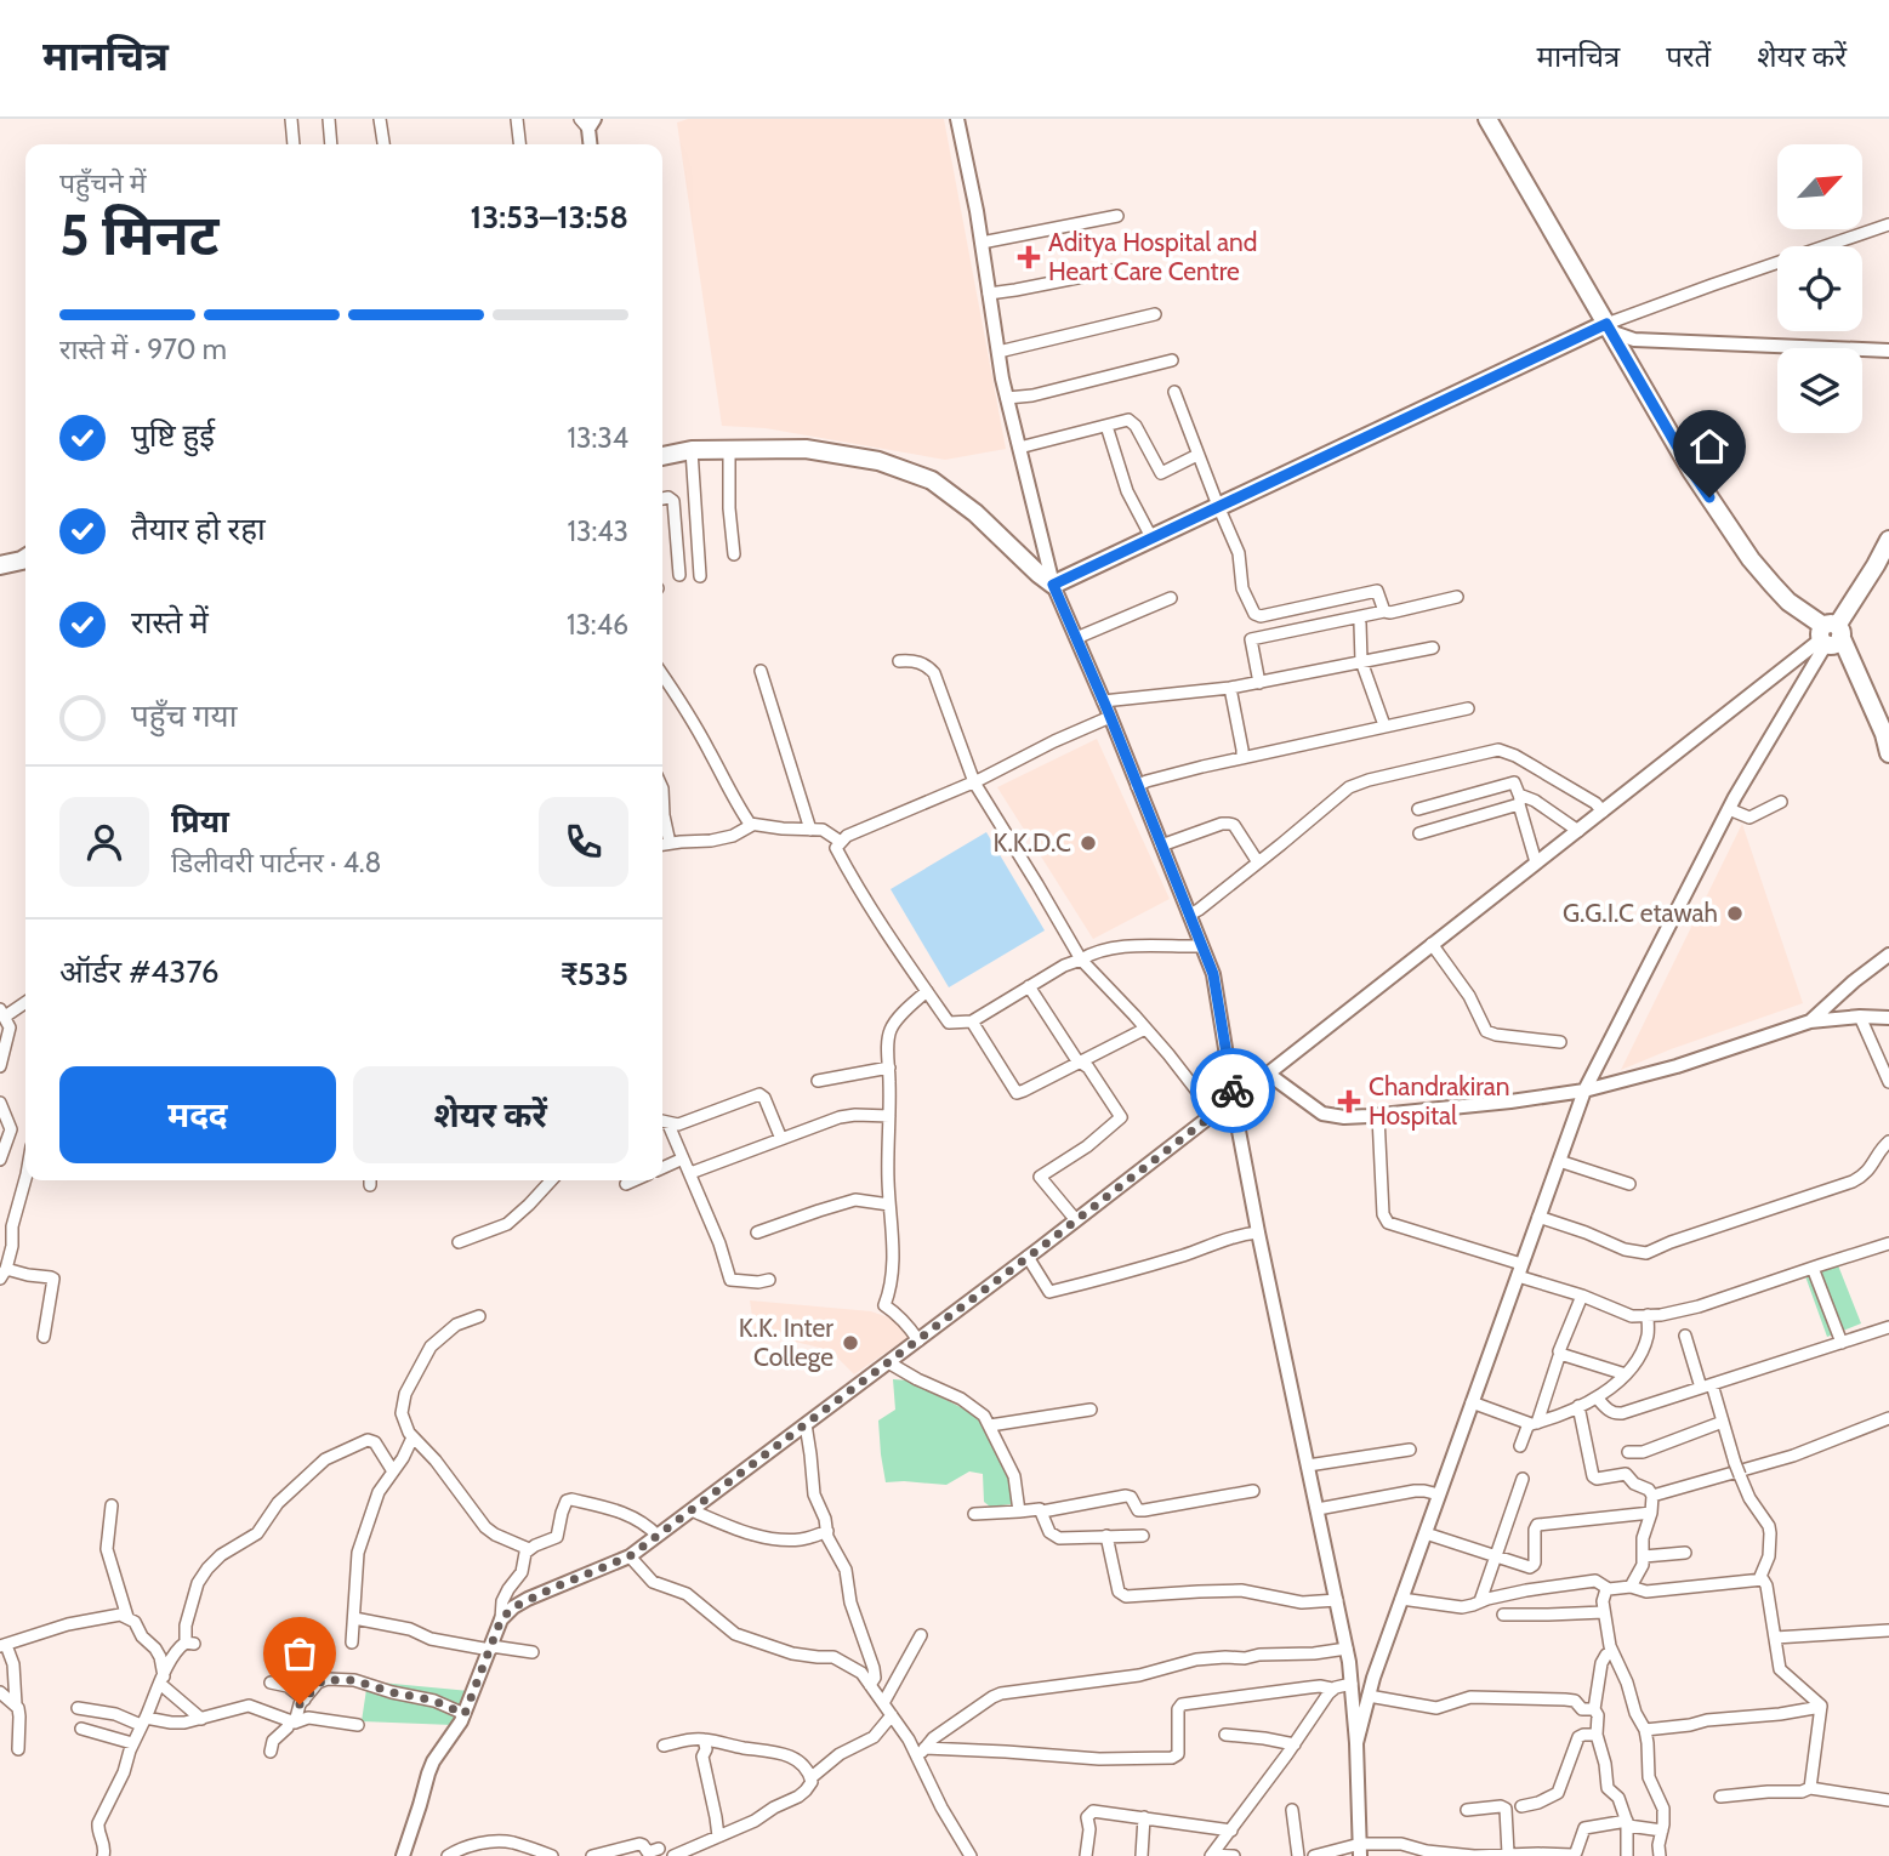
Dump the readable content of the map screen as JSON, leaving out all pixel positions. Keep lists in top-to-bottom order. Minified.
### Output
{"places":{"health":["Aditya Hospital and Heart Care Centre","Chandrakiran Hospital"],"other":["K.K.D.C","G.G.I.C etawah","K.K. Inter College"]},"north":"top right","page":{"header":"मानचित्र","nav":["मानचित्र","परतें","शेयर करें"],"heading":["5 मिनट","पहुँचने में","13:53–13:58"],"panel":["प्रिया","डिलीवरी पार्टनर · 4.8","ऑर्डर #4376","₹535"],"bar":"रास्ते में · 970 m","list":[["पुष्टि हुई","13:34"],["तैयार हो रहा","13:43"],["रास्ते में","13:46"],"पहुँच गया"],"buttons":["मदद","शेयर करें"]}}
